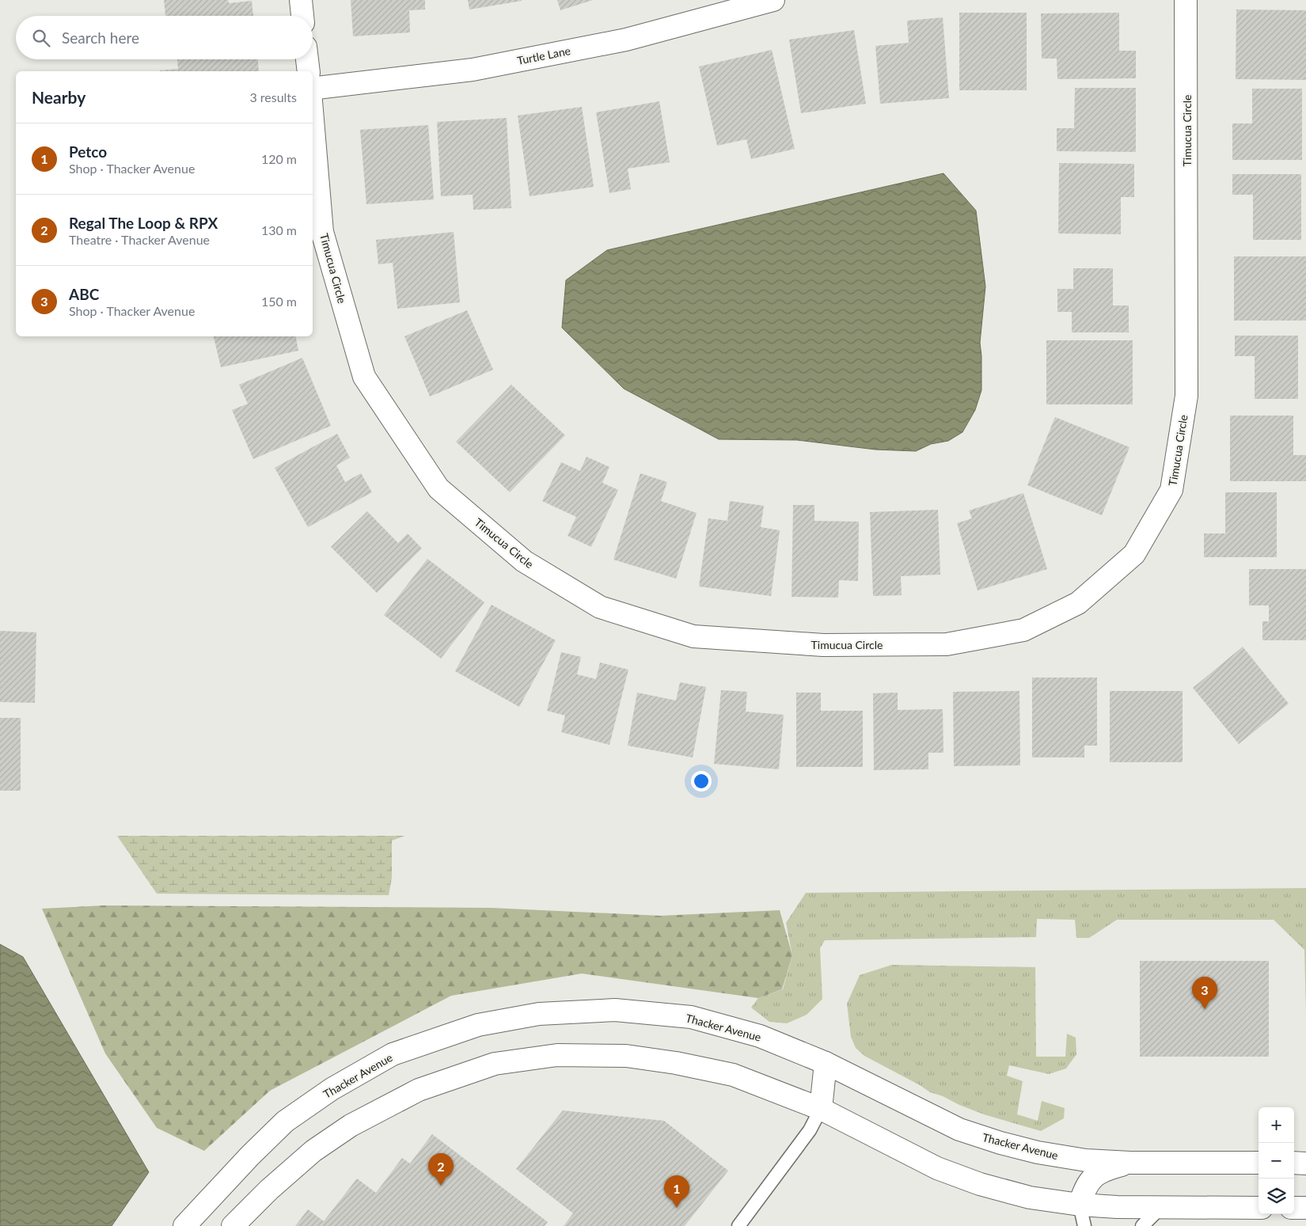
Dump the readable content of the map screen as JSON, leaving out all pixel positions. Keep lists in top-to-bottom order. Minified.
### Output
{"streets":{"street":["Turtle Lane","Timucua Circle","Thacker Avenue"]},"page":{"search":"Search here","heading":["Nearby","3 results"],"list":[{"mark":"1","name":"Petco","note":"Shop · Thacker Avenue","value":"120 m"},{"mark":"2","name":"Regal The Loop & RPX","note":"Theatre · Thacker Avenue","value":"130 m"},{"mark":"3","name":"ABC","note":"Shop · Thacker Avenue","value":"150 m"}],"pins":["3","2","1"],"map_buttons":["+","−"]}}
